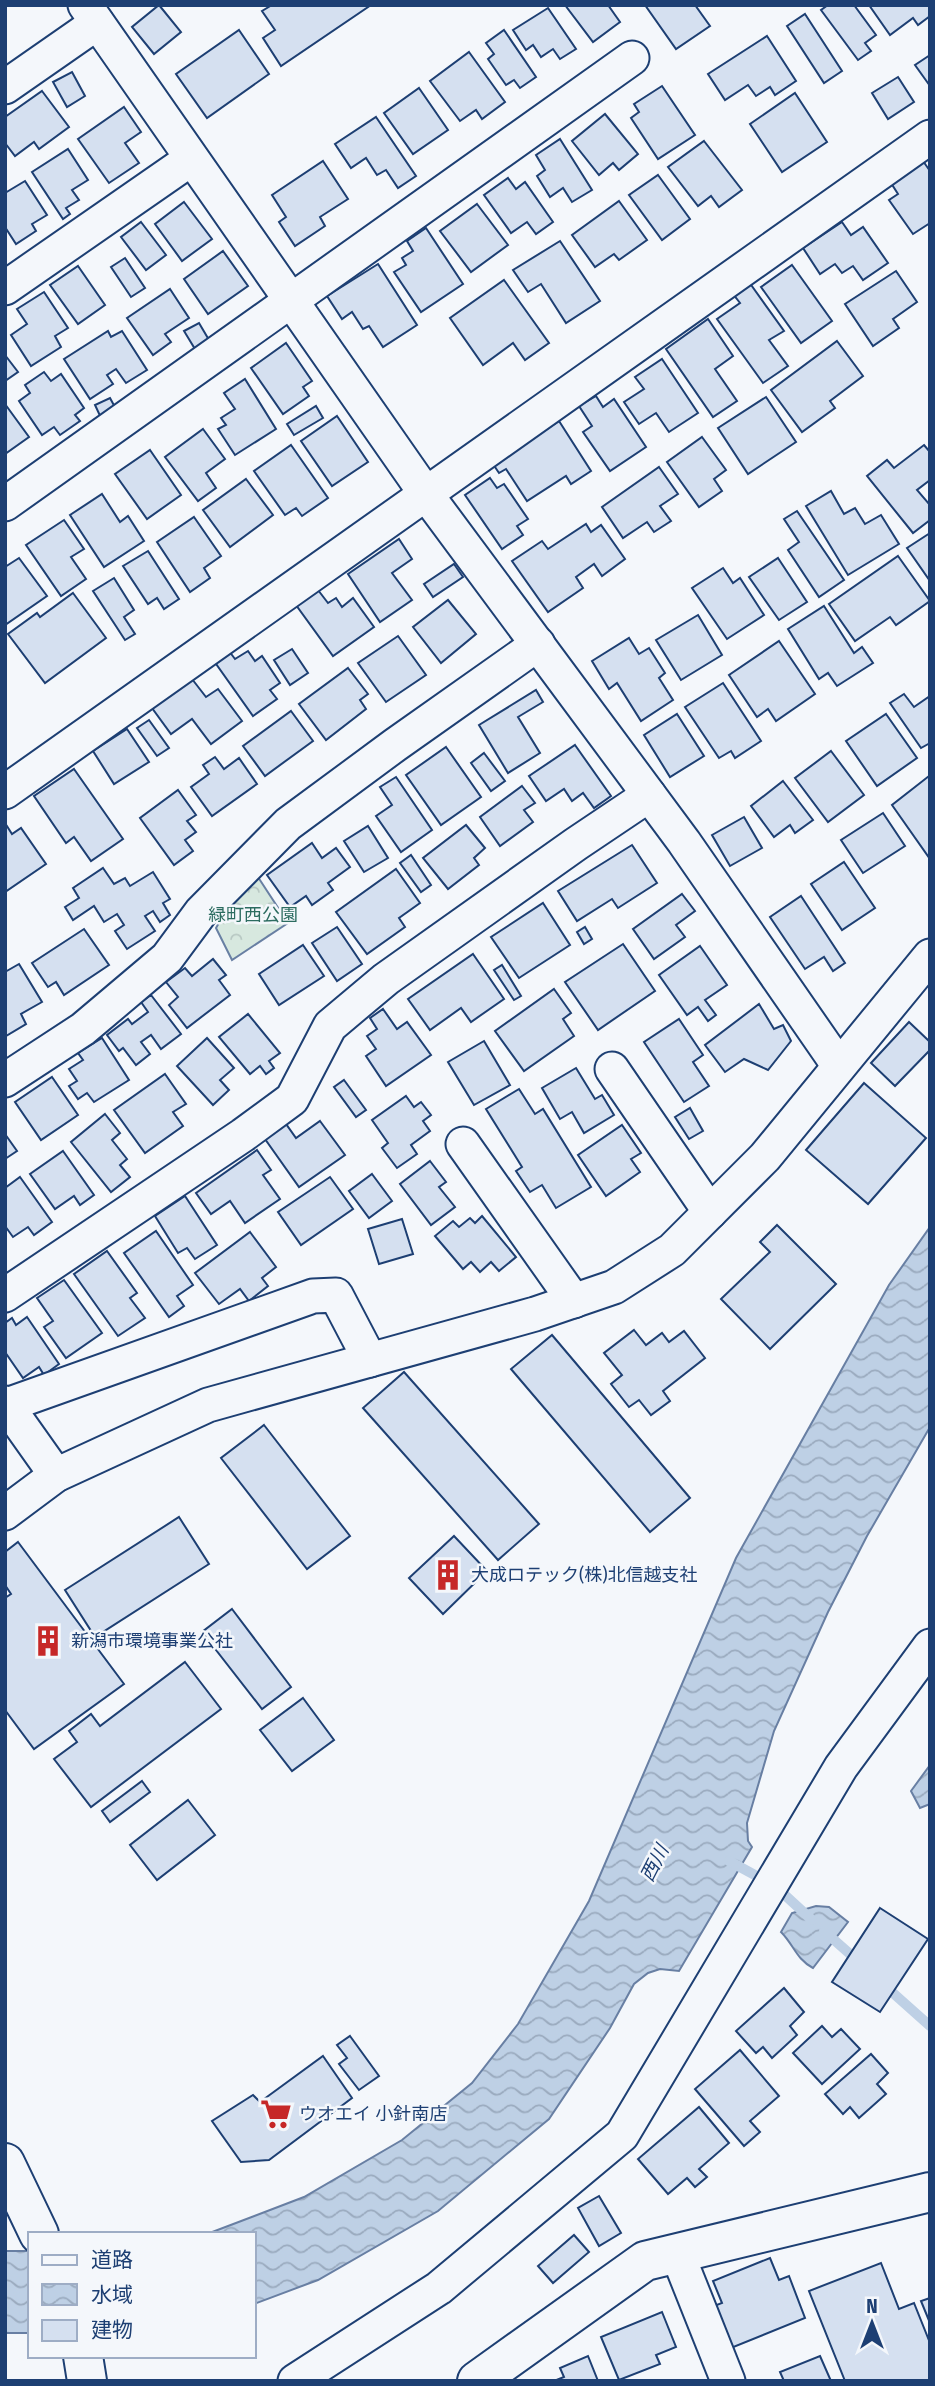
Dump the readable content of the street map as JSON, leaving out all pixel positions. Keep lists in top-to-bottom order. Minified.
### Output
{"water":["西川"],"parks":["緑町西公園"],"places":{"building":["大成ロテック(株)北信越支社","新潟市環境事業公社"],"supermarket":["ウオエイ 小針南店"]},"legend":["道路","水域","建物"],"north":"top"}
